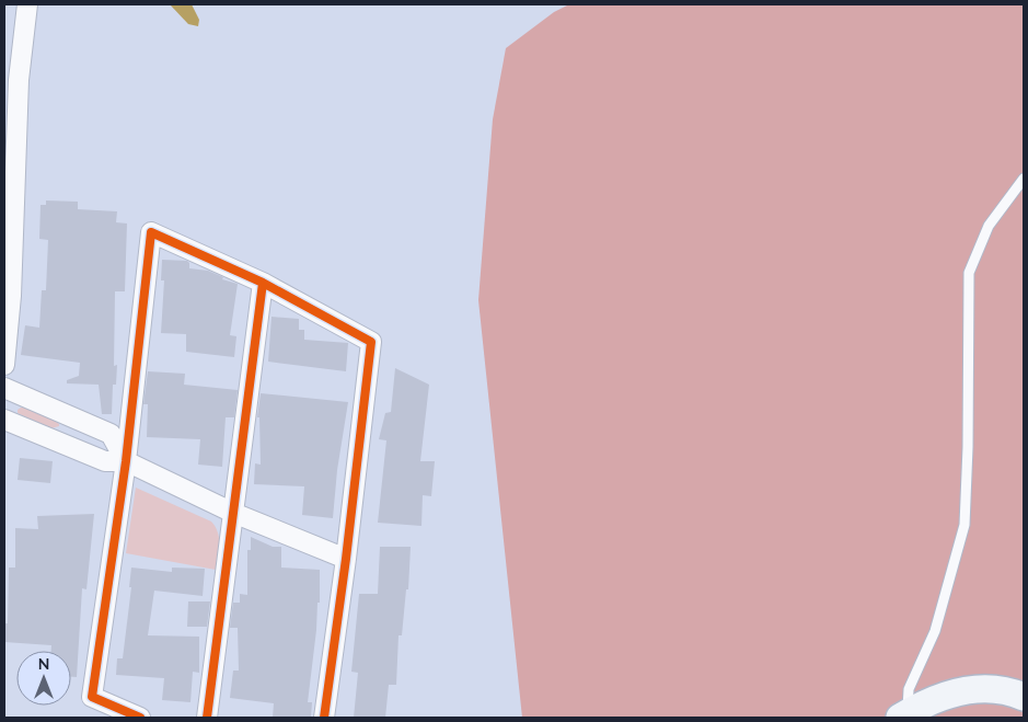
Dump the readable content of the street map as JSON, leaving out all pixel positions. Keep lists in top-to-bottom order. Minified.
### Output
{"north":"top"}
